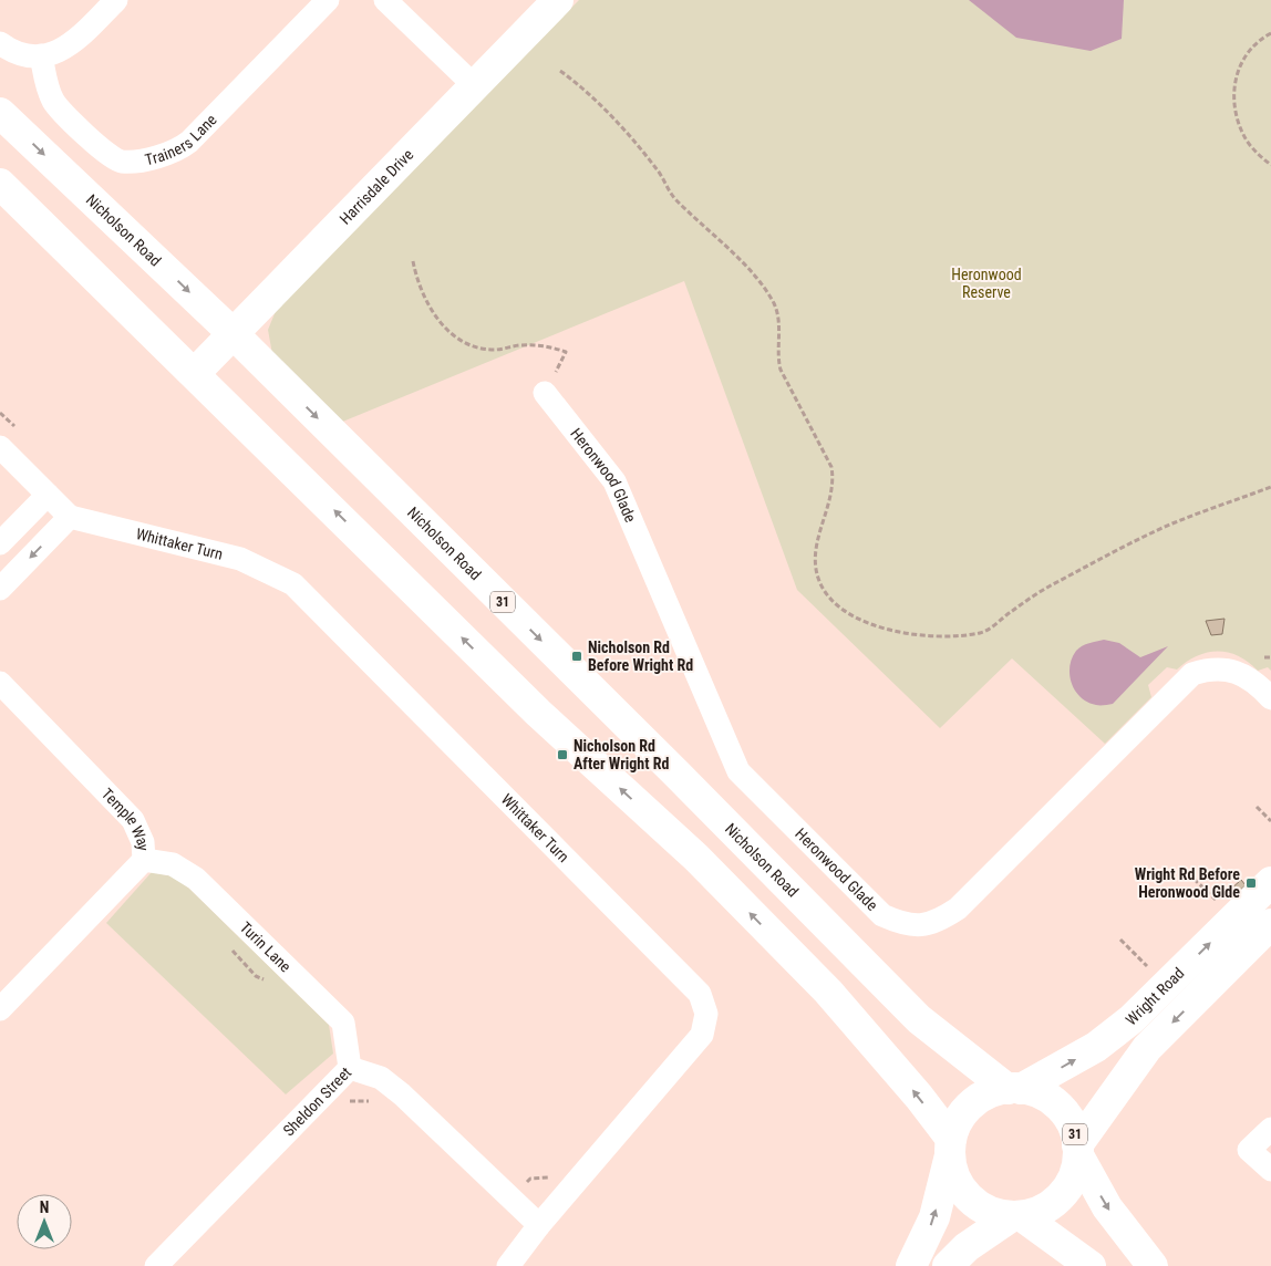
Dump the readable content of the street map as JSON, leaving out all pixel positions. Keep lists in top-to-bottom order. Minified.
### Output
{"streets":{"main road":["Harrisdale Drive","Nicholson Road","31","Wright Road"],"street":["Trainers Lane","Heronwood Glade","Whittaker Turn","Temple Way","Turin Lane","Sheldon Street"]},"crossings":[["Harrisdale Drive","Nicholson Road"],["Nicholson Road","31"],["Nicholson Road","Wright Road"],["Whittaker Turn","Sheldon Street"],["31","Wright Road"],["Temple Way","Turin Lane"],["Turin Lane","Sheldon Street"]],"parks":["Heronwood Reserve"],"places":{"transit":["Nicholson Rd Before Wright Rd","Nicholson Rd After Wright Rd","Wright Rd Before Heronwood Glde"]},"north":"top"}
